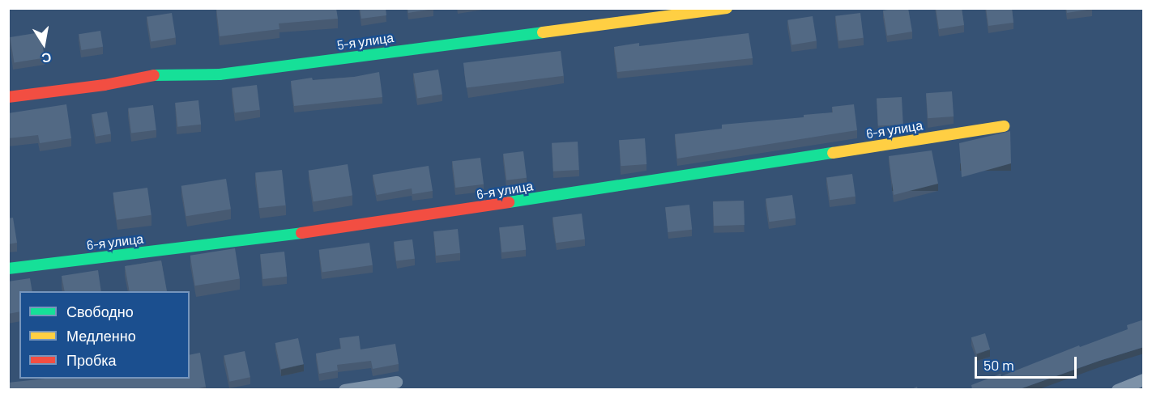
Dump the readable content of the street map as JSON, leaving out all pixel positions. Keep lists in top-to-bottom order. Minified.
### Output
{"streets":{"street":["5-я улица","6-я улица"]},"legend":["Свободно","Медленно","Пробка"],"scale_bar":"50 m","north":"bottom"}
